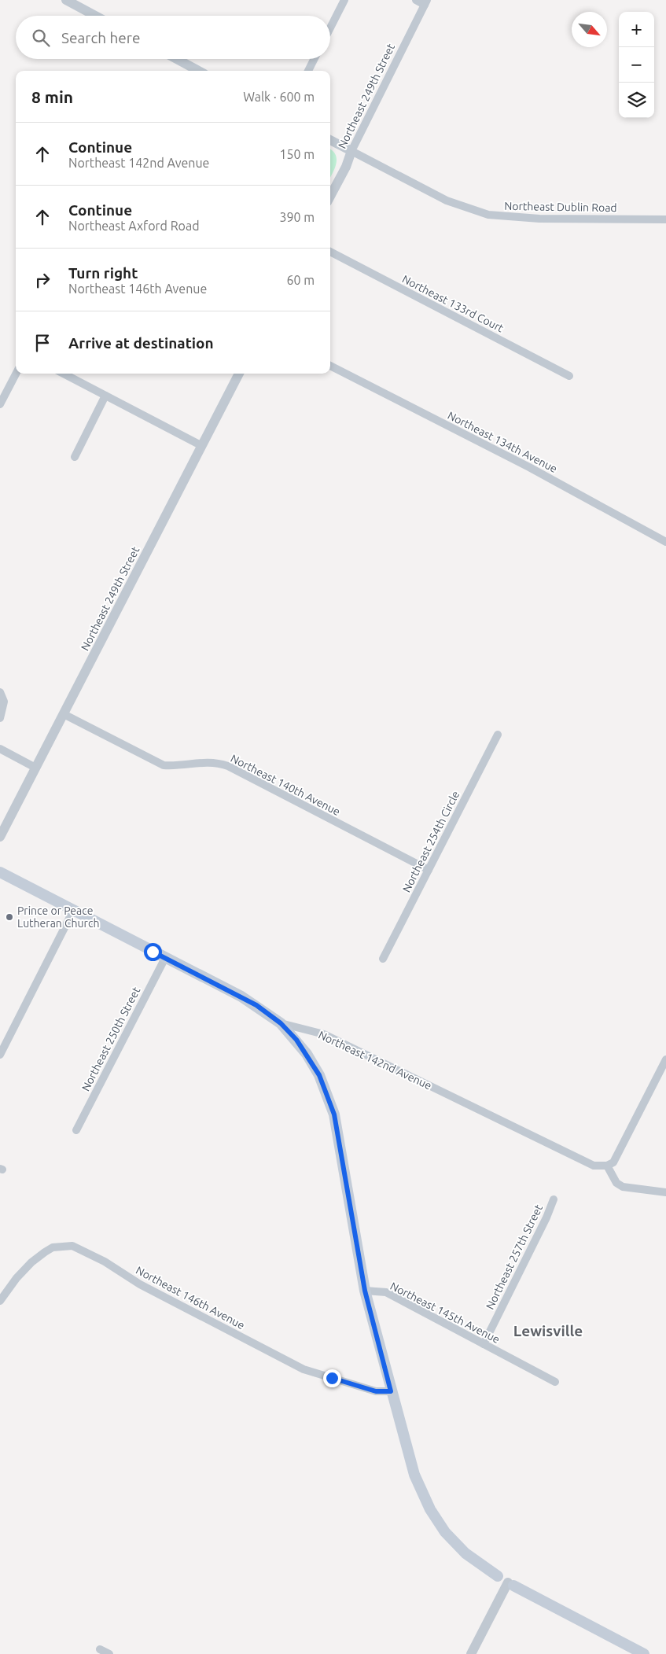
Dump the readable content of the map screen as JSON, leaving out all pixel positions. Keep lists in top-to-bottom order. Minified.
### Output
{"streets":{"main road":["Northeast 142nd Avenue"],"street":["Northeast 249th Street","Northeast Dublin Road","Northeast 133rd Court","Northeast 134th Avenue","Northeast 140th Avenue","Northeast 254th Circle","Northeast 250th Street","Northeast 257th Street","Northeast 146th Avenue","Northeast 145th Avenue"]},"crossings":[["Northeast 249th Street","Northeast Dublin Road"],["Northeast 249th Street","Northeast 140th Avenue"],["Northeast 140th Avenue","Northeast 254th Circle"],["Northeast 250th Street","Northeast 142nd Avenue"],["Northeast 257th Street","Northeast 145th Avenue"]],"districts":["Lewisville"],"places":["Prince or Peace Lutheran Church"],"north":"bottom right","page":{"map_buttons":["+","−"],"search":"Search here","heading":["8 min","Walk · 600 m"],"list":[["Continue","Northeast 142nd Avenue","150 m"],["Continue","Northeast Axford Road","390 m"],["Turn right","Northeast 146th Avenue","60 m"],"Arrive at destination"]}}
